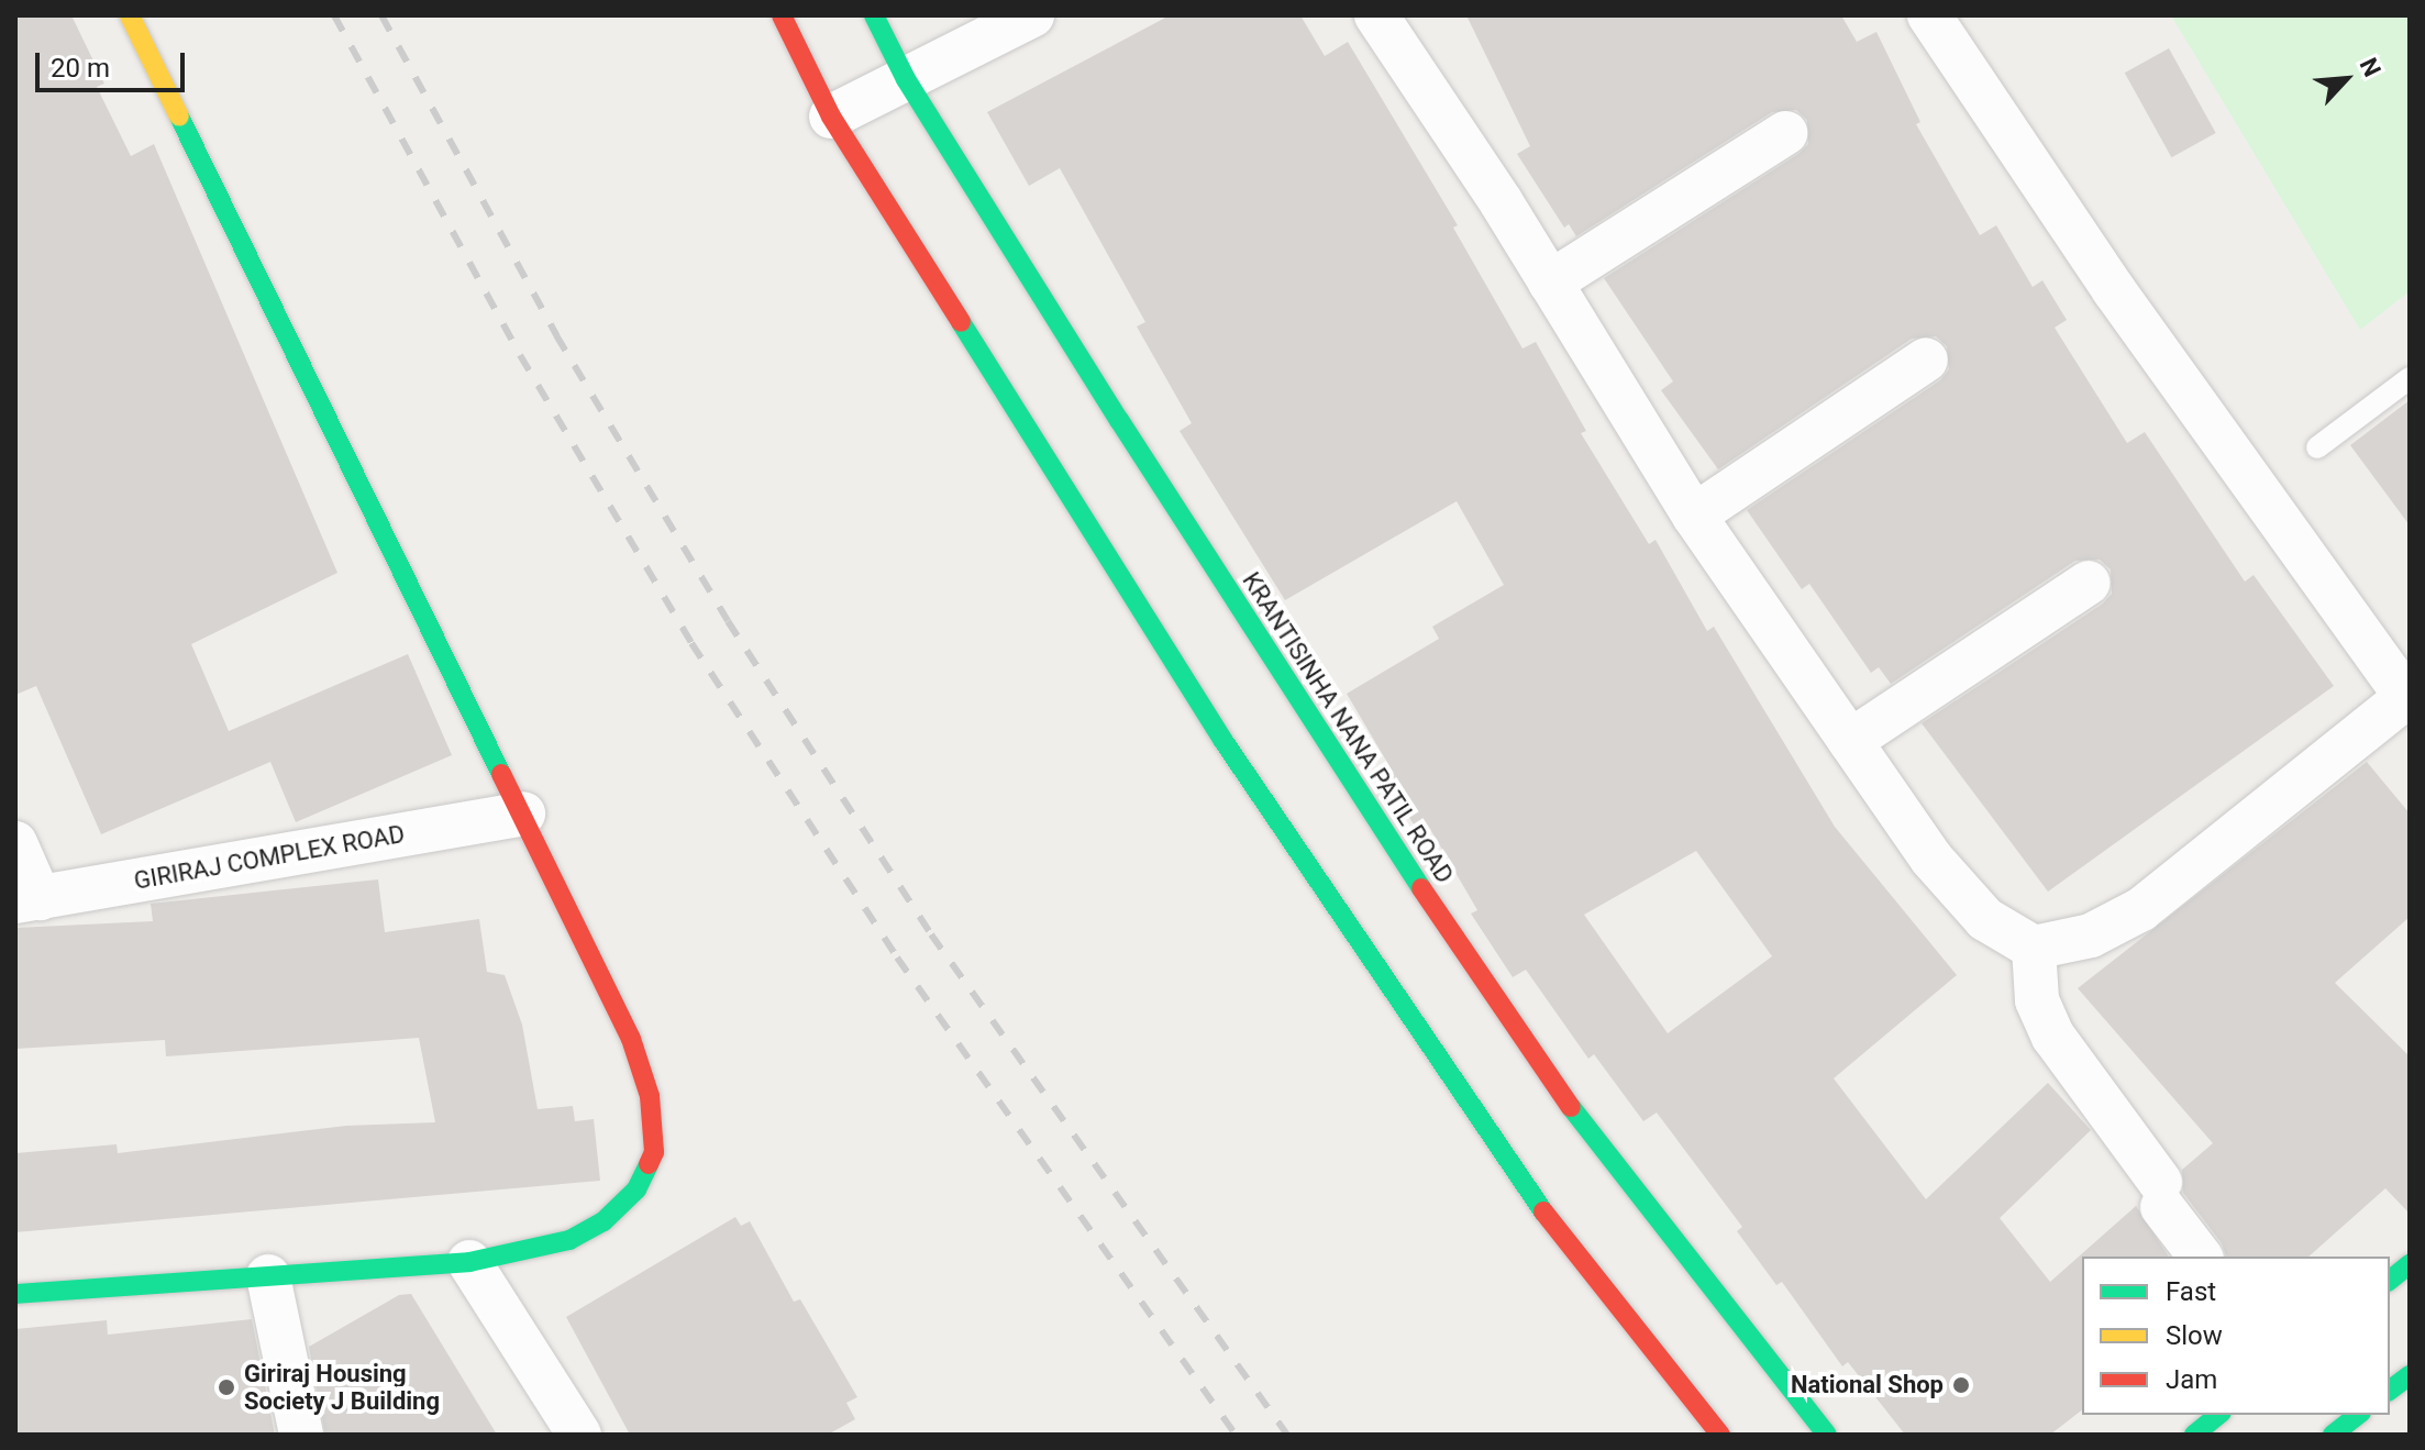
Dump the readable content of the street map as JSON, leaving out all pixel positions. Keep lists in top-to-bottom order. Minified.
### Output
{"streets":{"main road":["KRANTISINHA NANA PATIL ROAD"],"street":["GIRIRAJ COMPLEX ROAD"]},"places":["National Shop","Giriraj Housing Society J Building"],"legend":["Fast","Slow","Jam"],"scale_bar":"20 m","north":"top right"}
